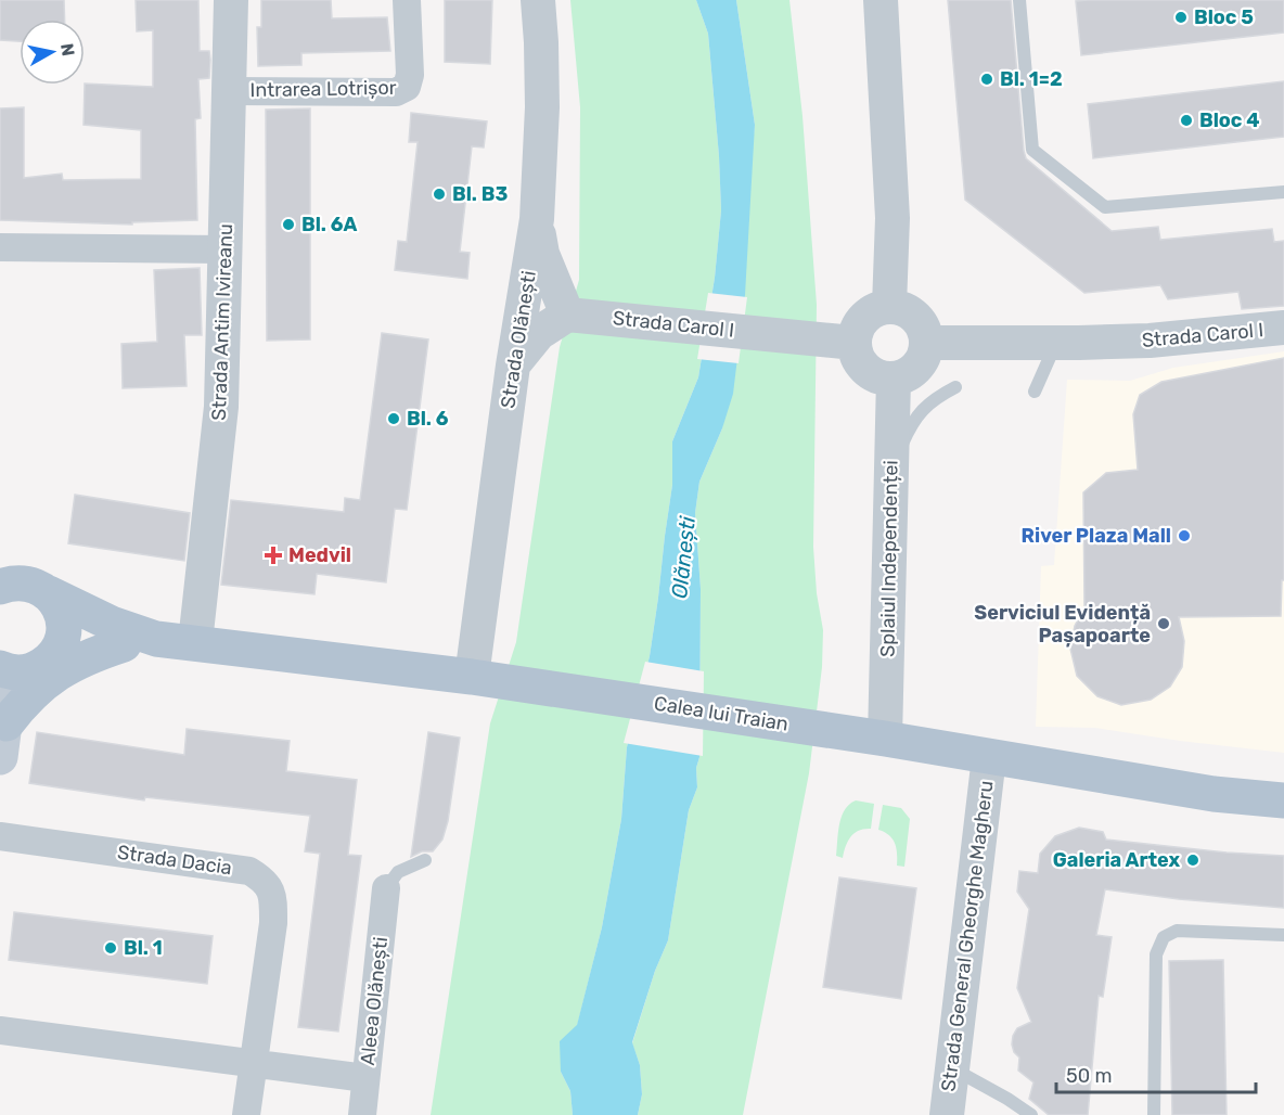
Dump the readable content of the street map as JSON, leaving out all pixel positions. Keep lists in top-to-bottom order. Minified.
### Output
{"streets":{"main road":["Calea lui Traian"],"street":["Intrarea Lotrișor","Strada Antim Ivireanu","Strada Carol I","Strada Olănești","Splaiul Independenței","Strada Dacia","Strada General Gheorghe Magheru","Aleea Olănești"]},"crossings":[["Intrarea Lotrișor","Strada Antim Ivireanu"],["Strada Antim Ivireanu","Calea lui Traian"],["Strada Carol I","Splaiul Independenței"],["Strada Olănești","Calea lui Traian"],["Splaiul Independenței","Calea lui Traian"],["Calea lui Traian","Strada General Gheorghe Magheru"]],"water":["Olănești"],"places":{"other":["Bloc 5","Bl. 1=2","Bloc 4","Bl. B3","Bl. 6A","Bl. 6","River Plaza Mall","Serviciul Evidență Pașapoarte","Galeria Artex","Bl. 1"],"health":["Medvil"]},"scale_bar":"50 m","north":"right"}
